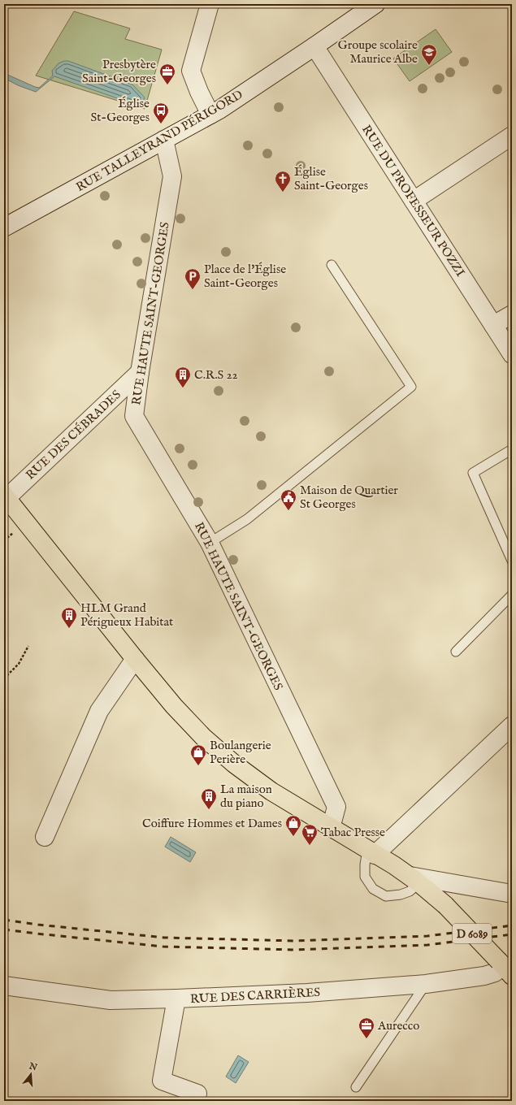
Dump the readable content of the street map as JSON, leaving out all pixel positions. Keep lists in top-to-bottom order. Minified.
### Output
{"streets":{"main road":["D 6089"],"street":["RUE TALLEYRAND PÉRIGORD","RUE DU PROFESSEUR POZZI","RUE HAUTE SAINT-GEORGES","RUE DES CÉBRADES","RUE DES CARRIÈRES"]},"crossings":[["RUE TALLEYRAND PÉRIGORD","RUE DU PROFESSEUR POZZI"],["RUE TALLEYRAND PÉRIGORD","RUE HAUTE SAINT-GEORGES"],["RUE HAUTE SAINT-GEORGES","RUE DES CÉBRADES"],["RUE HAUTE SAINT-GEORGES","D 6089"],["RUE DES CÉBRADES","D 6089"],["D 6089","RUE DES CARRIÈRES"]],"places":{"school or university":["Groupe scolaire Maurice Albe"],"office":["Presbytère Saint-Georges","Aurecco"],"bus stop":["Église St-Georges"],"church":["Église Saint-Georges"],"parking":["Place de l'Église Saint-Georges"],"building":["C.R.S 22","HLM Grand Périgueux Habitat","La maison du piano"],"public building":["Maison de Quartier St Georges"],"shop":["Boulangerie Perière","Coiffure Hommes et Dames"],"supermarket":["Tabac Presse"]},"north":"top"}
